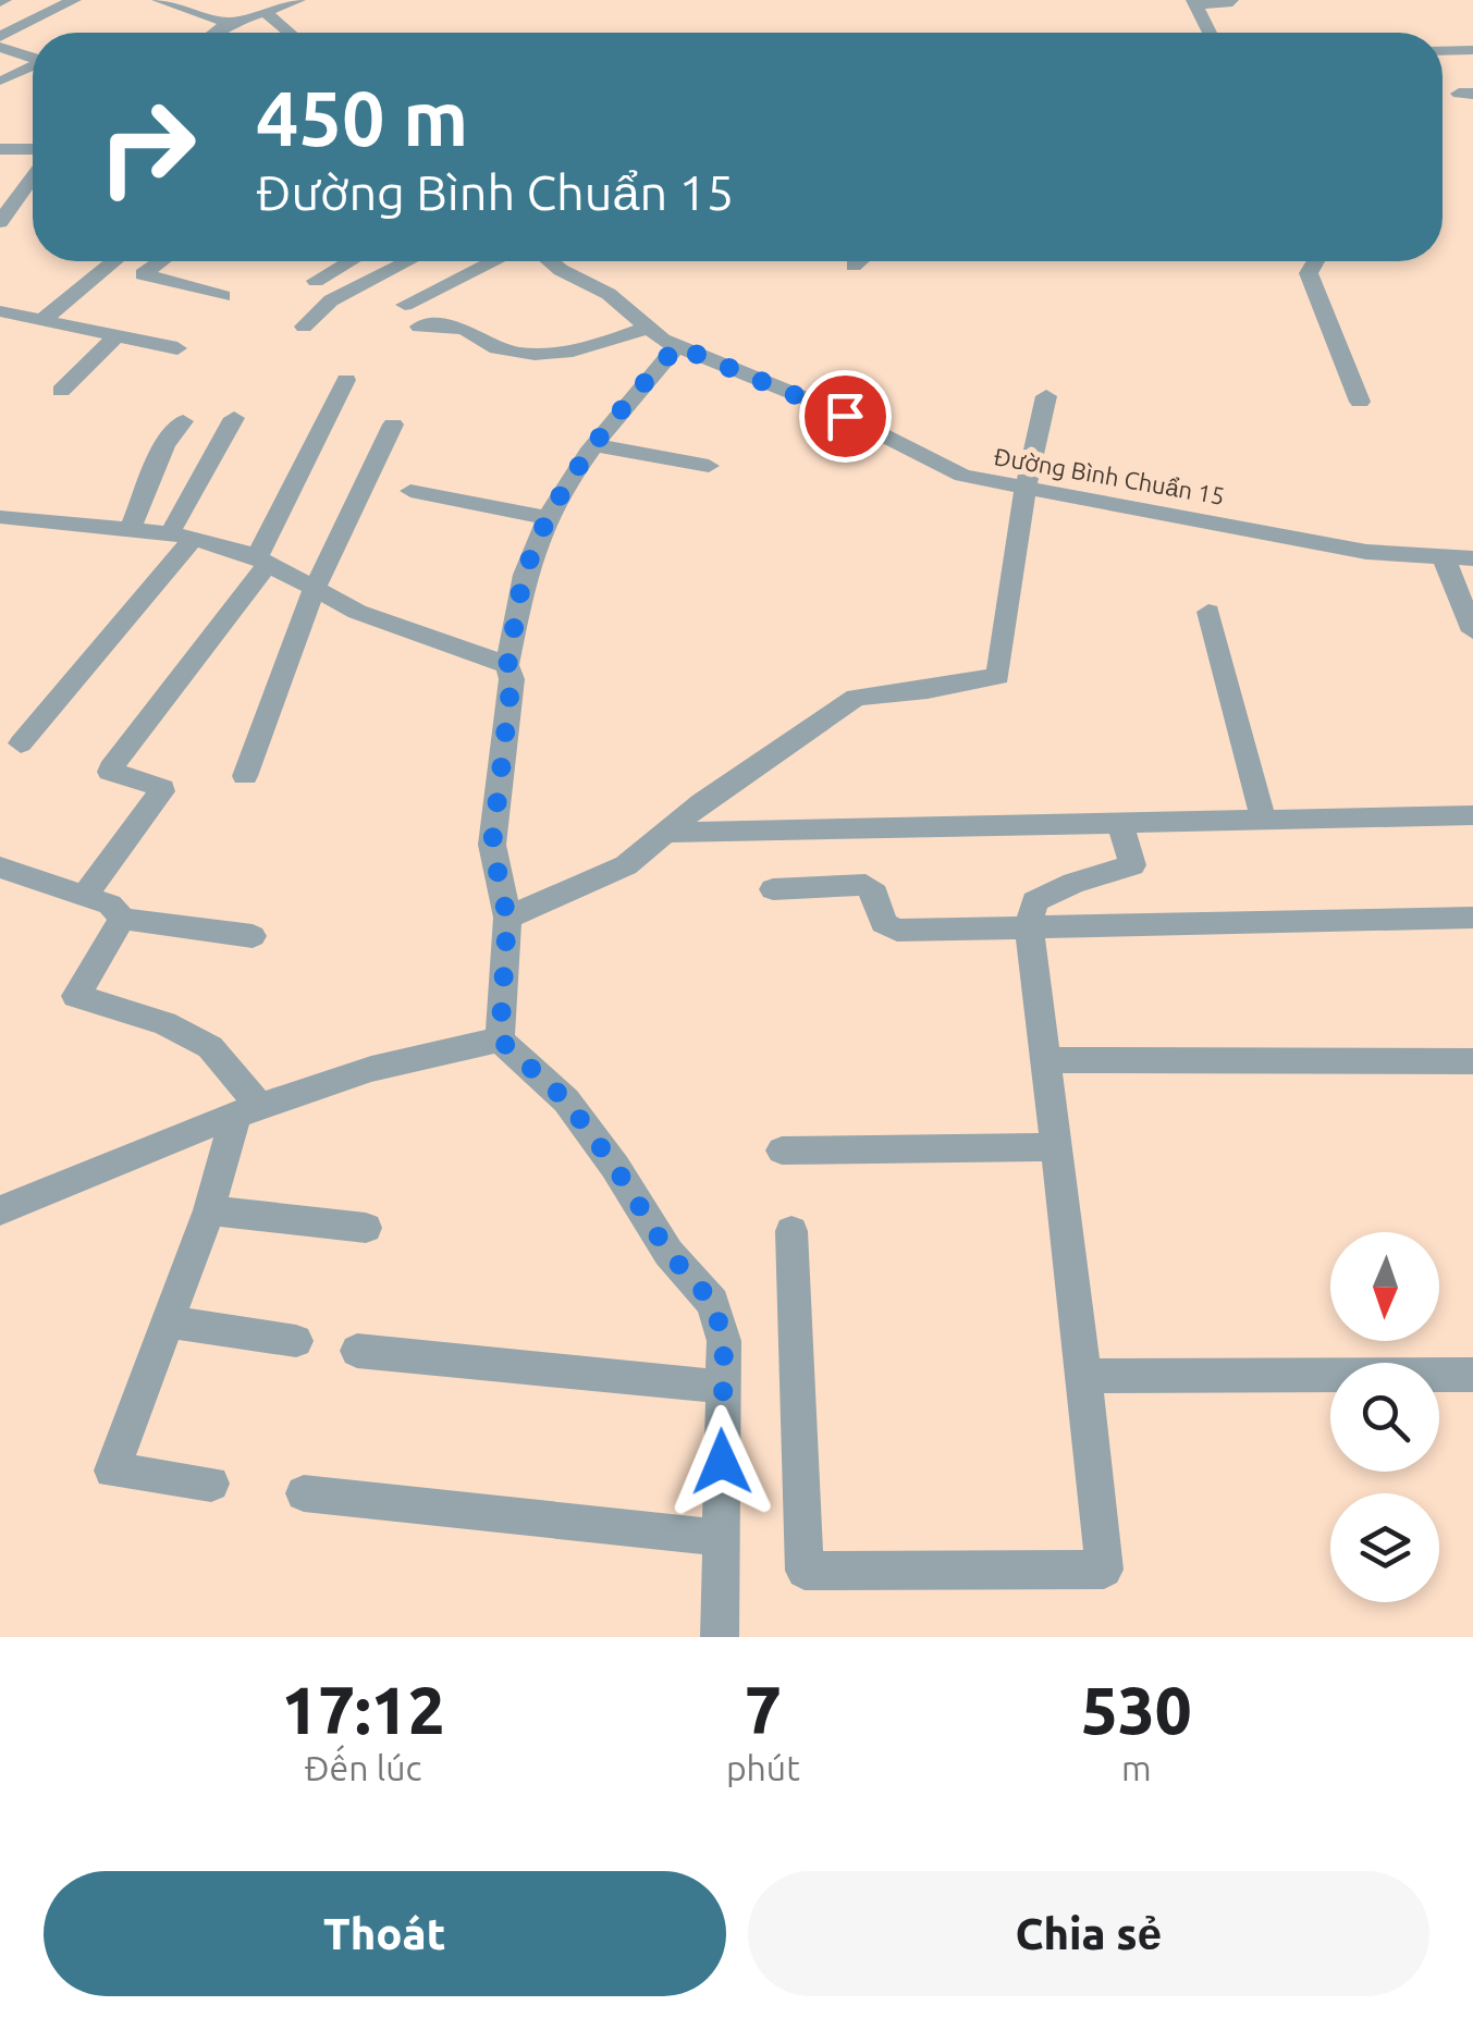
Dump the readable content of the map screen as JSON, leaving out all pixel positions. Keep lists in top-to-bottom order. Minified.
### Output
{"streets":{"street":["Đường Bình Chuẩn 15"]},"north":"bottom","page":{"turn":["450 m","Đường Bình Chuẩn 15"],"eta":["17:12","Đến lúc","7","phút","530","m"],"buttons":["Thoát","Chia sẻ"]}}
